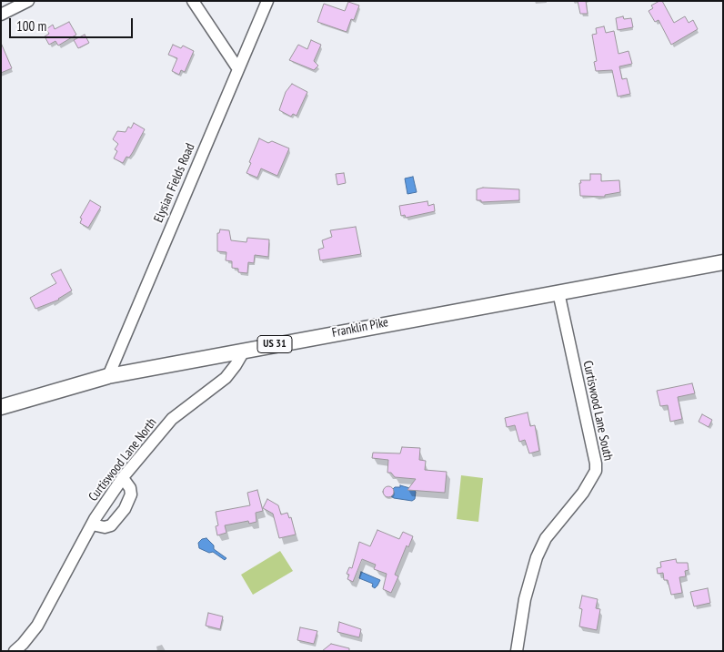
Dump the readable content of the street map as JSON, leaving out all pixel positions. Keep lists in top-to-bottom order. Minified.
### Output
{"streets":{"main road":["Franklin Pike","US 31"],"street":["Elysian Fields Road","Curtiswood Lane South","Curtiswood Lane North"]},"crossings":[["Elysian Fields Road","Franklin Pike"],["Franklin Pike","Curtiswood Lane South"],["Franklin Pike","Curtiswood Lane North"]],"scale_bar":"100 m"}
